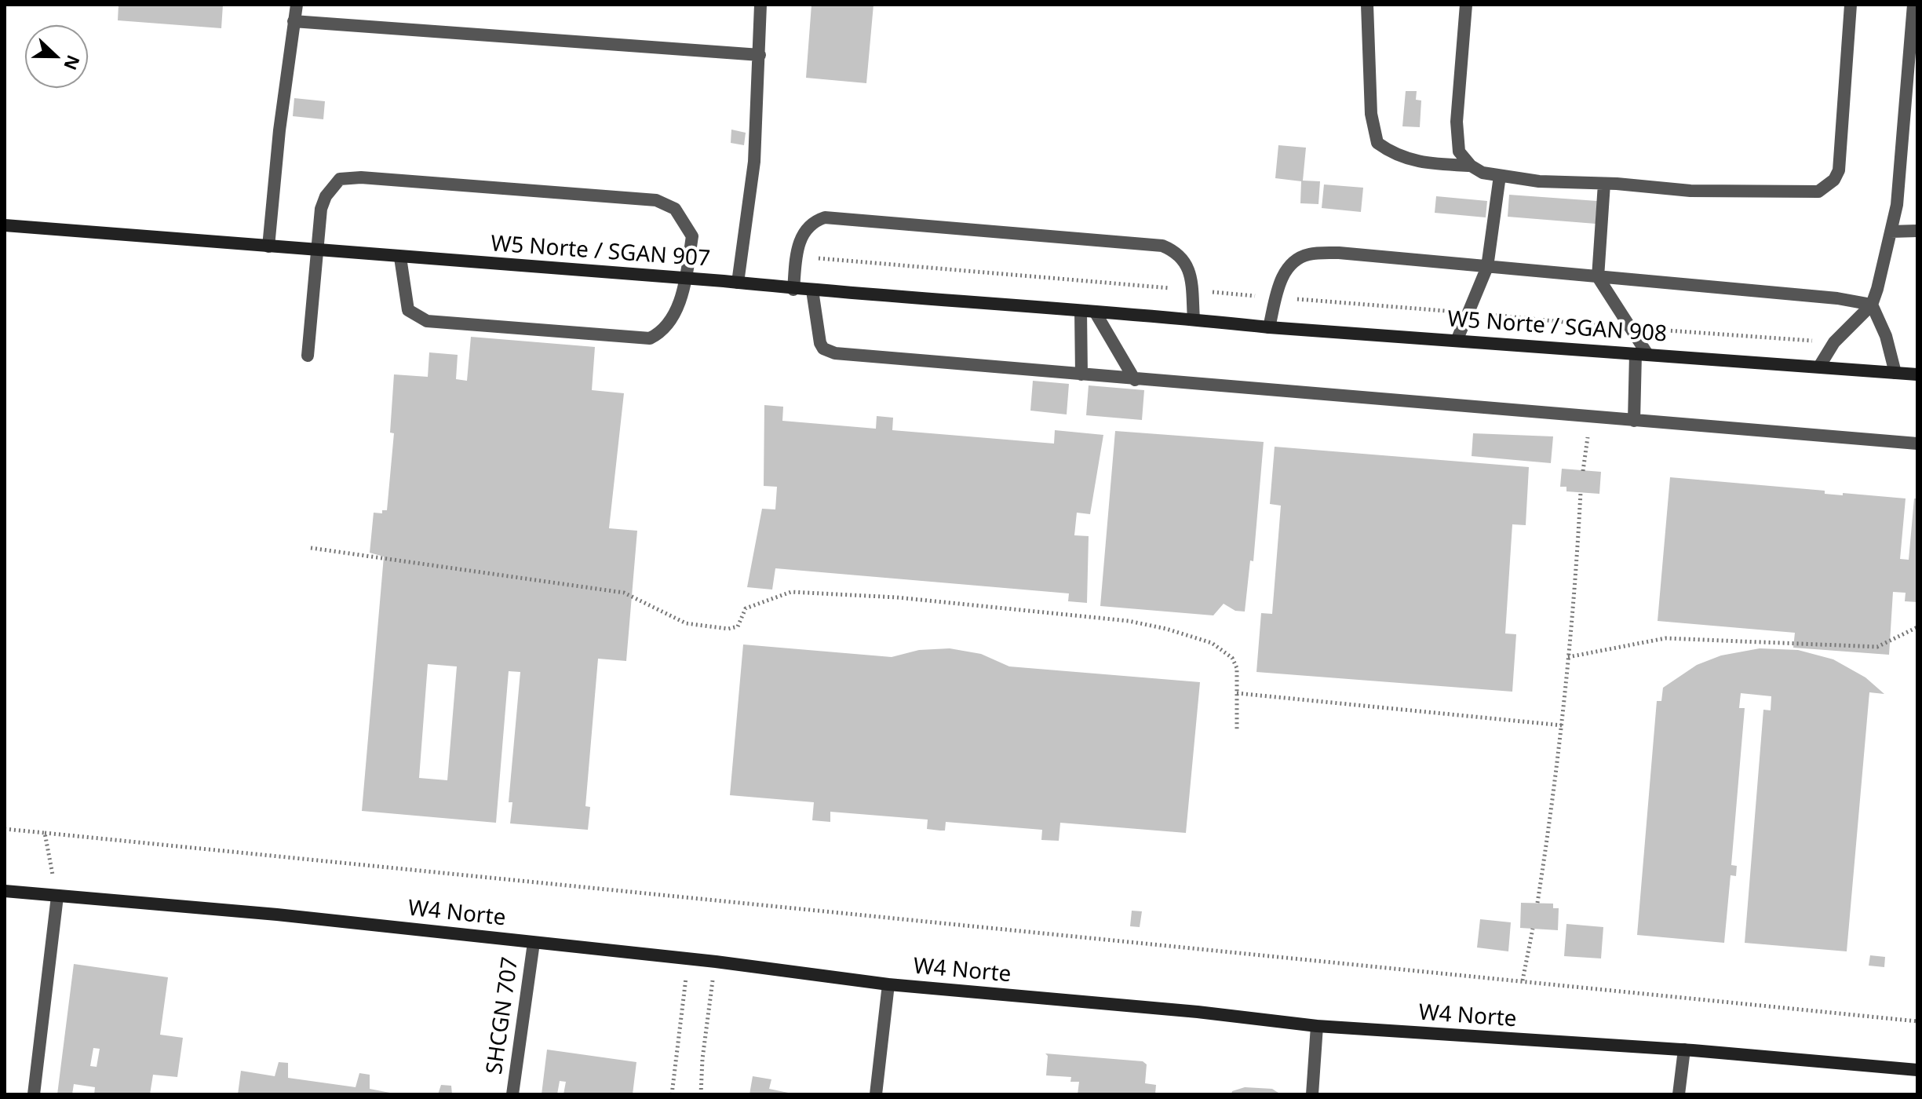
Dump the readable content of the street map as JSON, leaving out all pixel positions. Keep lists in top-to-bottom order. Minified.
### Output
{"streets":{"main road":["W5 Norte / SGAN 907","W5 Norte / SGAN 908","W4 Norte"],"street":["SHCGN 707"]},"crossings":[["W5 Norte / SGAN 907","W5 Norte / SGAN 908"],["W4 Norte","SHCGN 707"]],"north":"right"}
